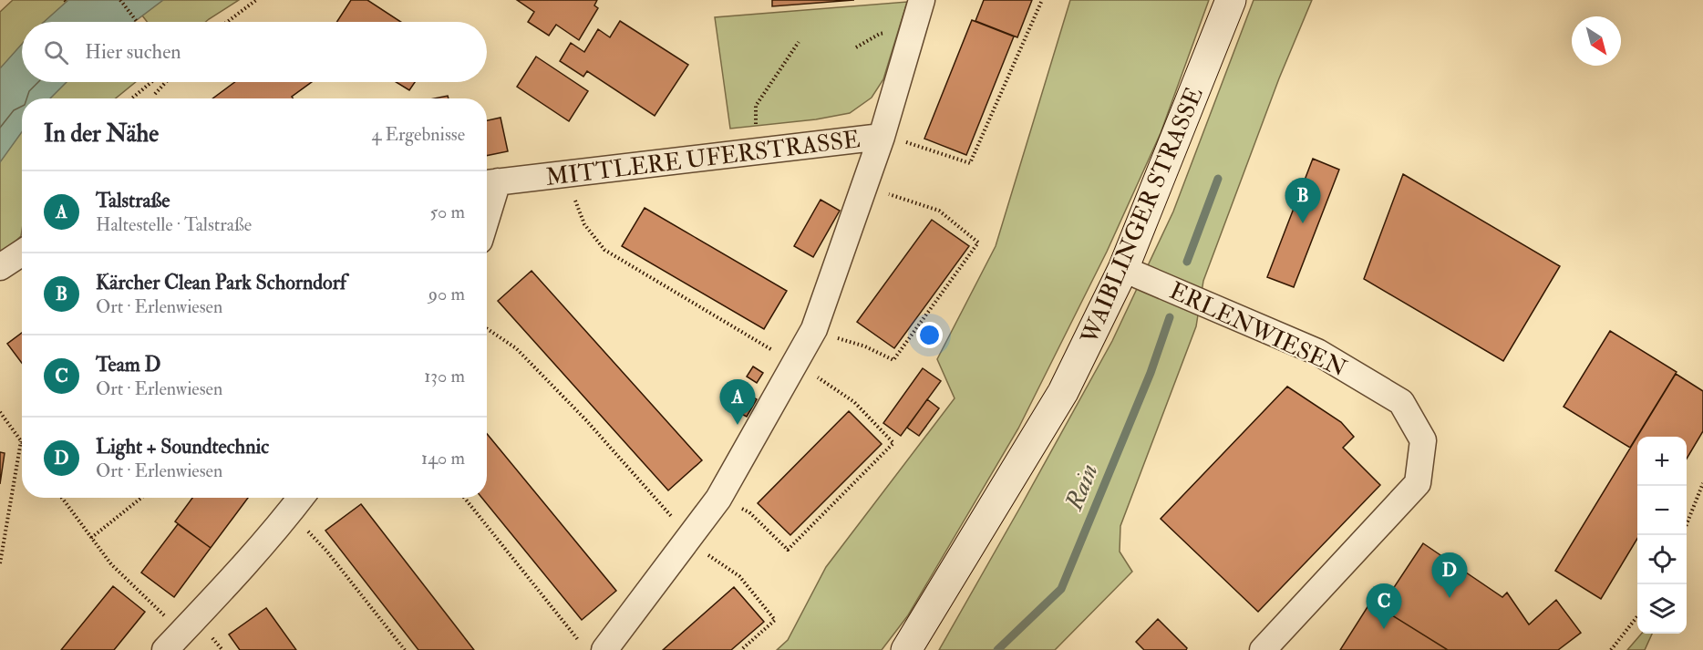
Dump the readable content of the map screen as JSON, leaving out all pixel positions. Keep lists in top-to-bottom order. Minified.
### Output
{"streets":{"main road":["WAIBLINGER STRASSE"],"street":["MITTLERE UFERSTRASSE","ERLENWIESEN"]},"crossings":[["WAIBLINGER STRASSE","ERLENWIESEN"]],"water":["Rain"],"north":"bottom right","page":{"search":"Hier suchen","heading":["In der Nähe","4 Ergebnisse"],"list":[{"mark":"A","name":"Talstraße","note":"Haltestelle · Talstraße","value":"50 m"},{"mark":"B","name":"Kärcher Clean Park Schorndorf","note":"Ort · Erlenwiesen","value":"90 m"},{"mark":"C","name":"Team D","note":"Ort · Erlenwiesen","value":"130 m"},{"mark":"D","name":"Light + Soundtechnic","note":"Ort · Erlenwiesen","value":"140 m"}],"pins":["B","A","D","C"],"map_buttons":["+","−"]}}
